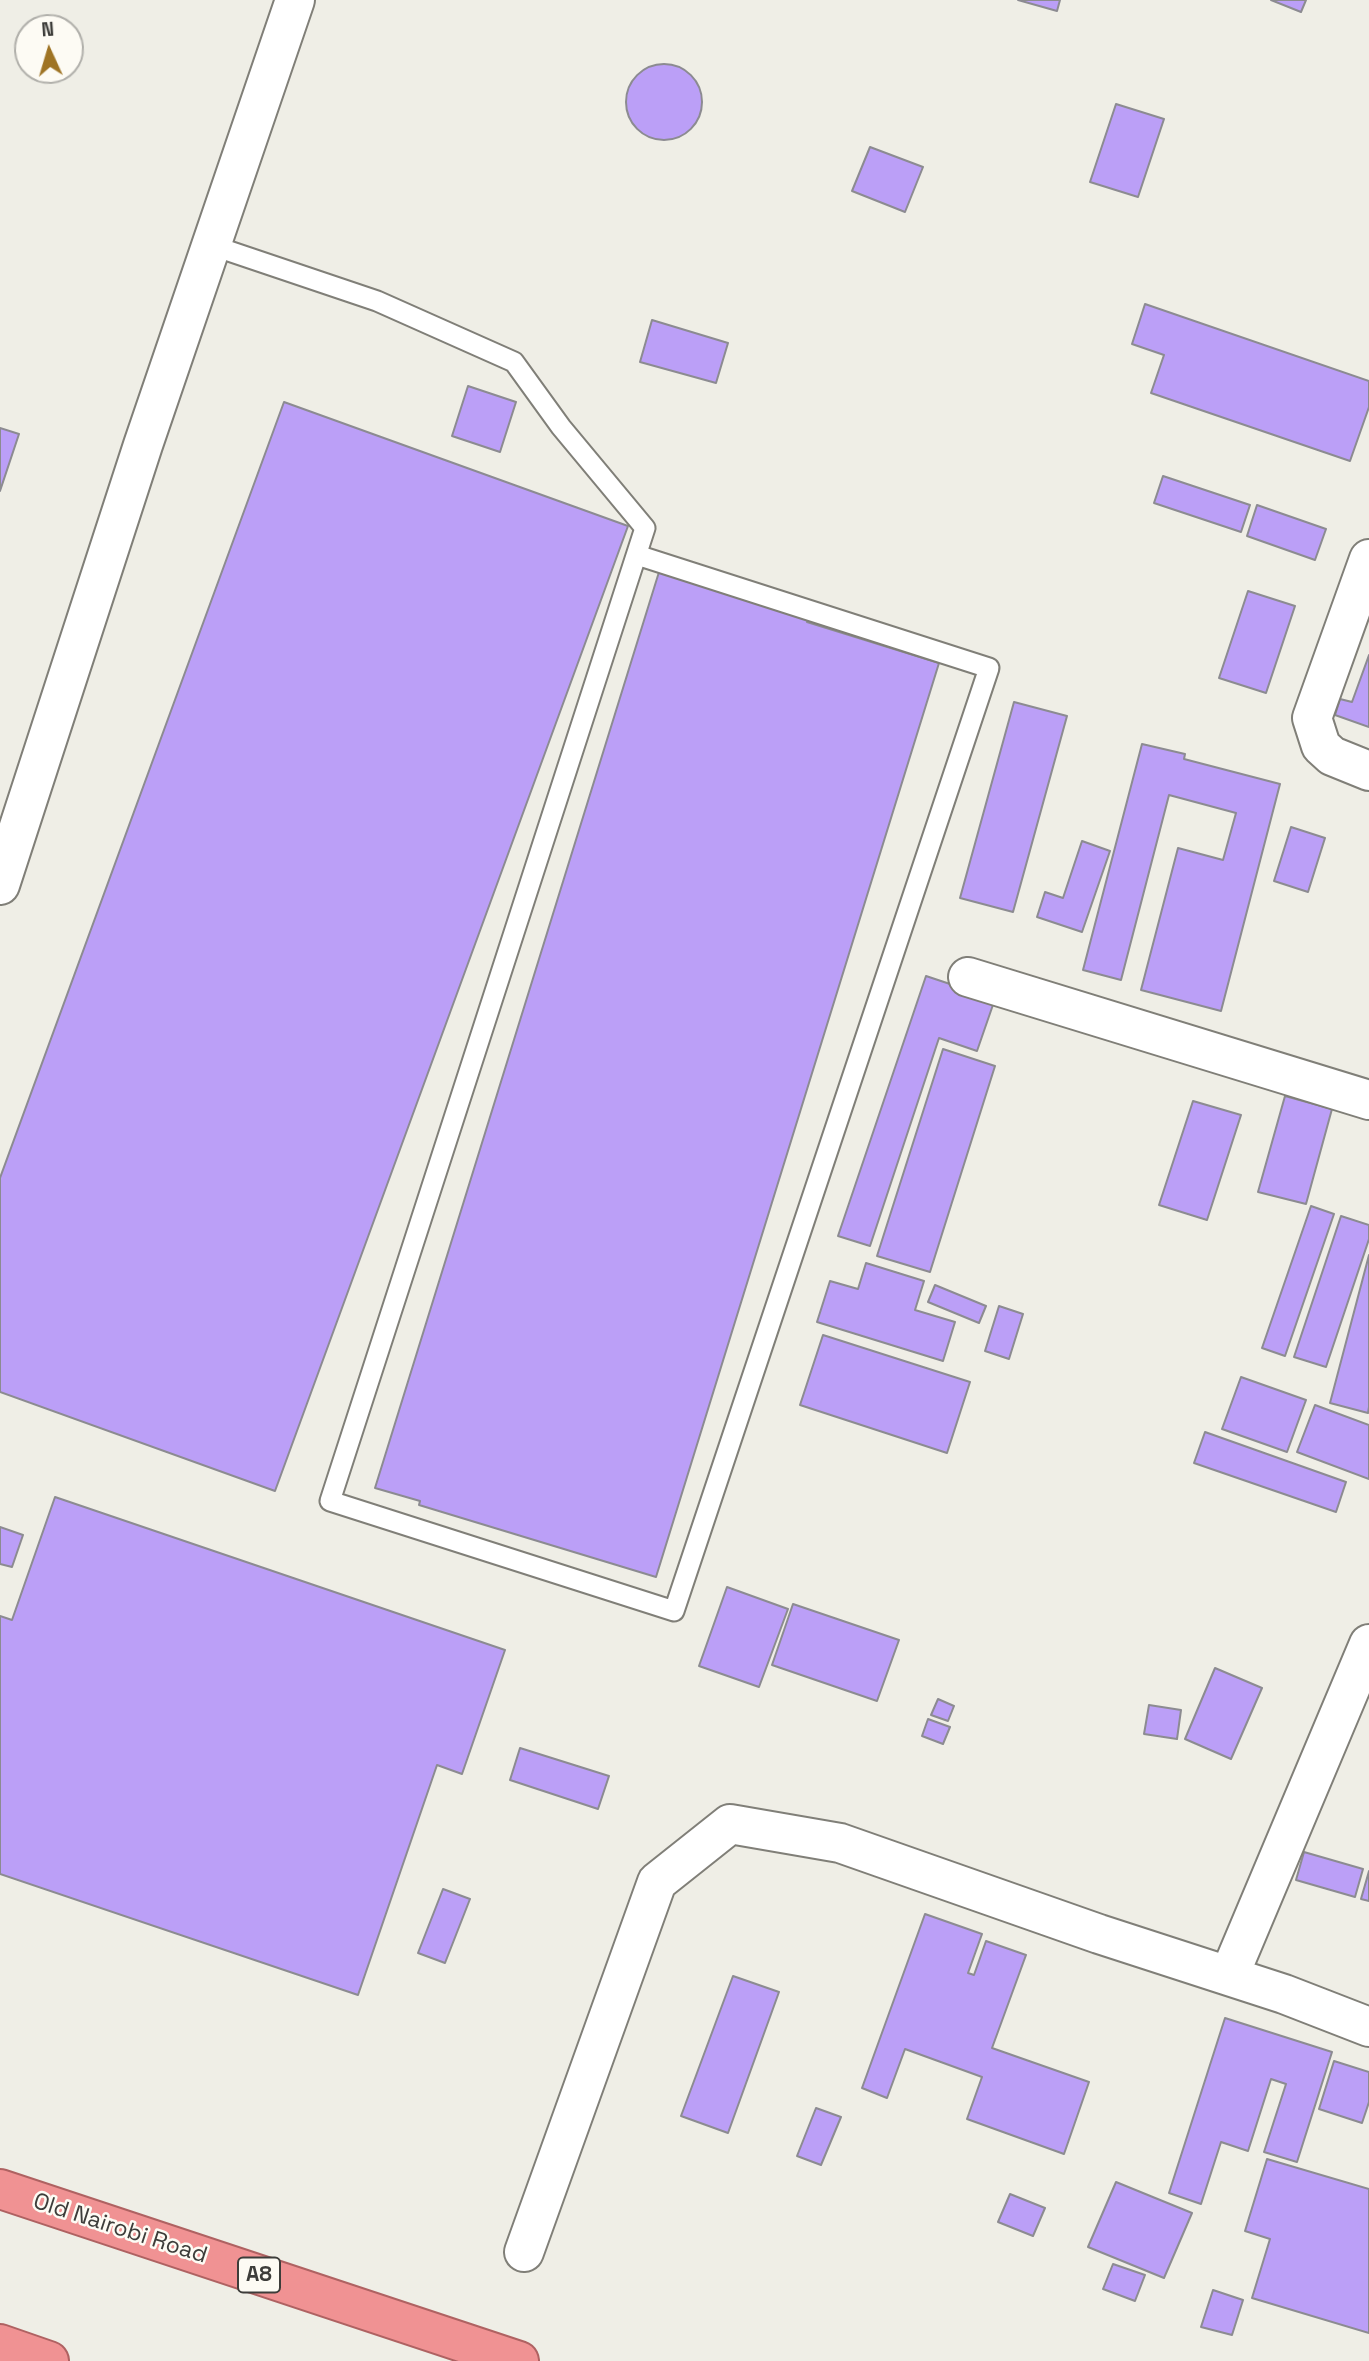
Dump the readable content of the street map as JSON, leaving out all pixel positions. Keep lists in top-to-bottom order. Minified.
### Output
{"streets":{"highway":["Old Nairobi Road","A8"]},"north":"top"}
